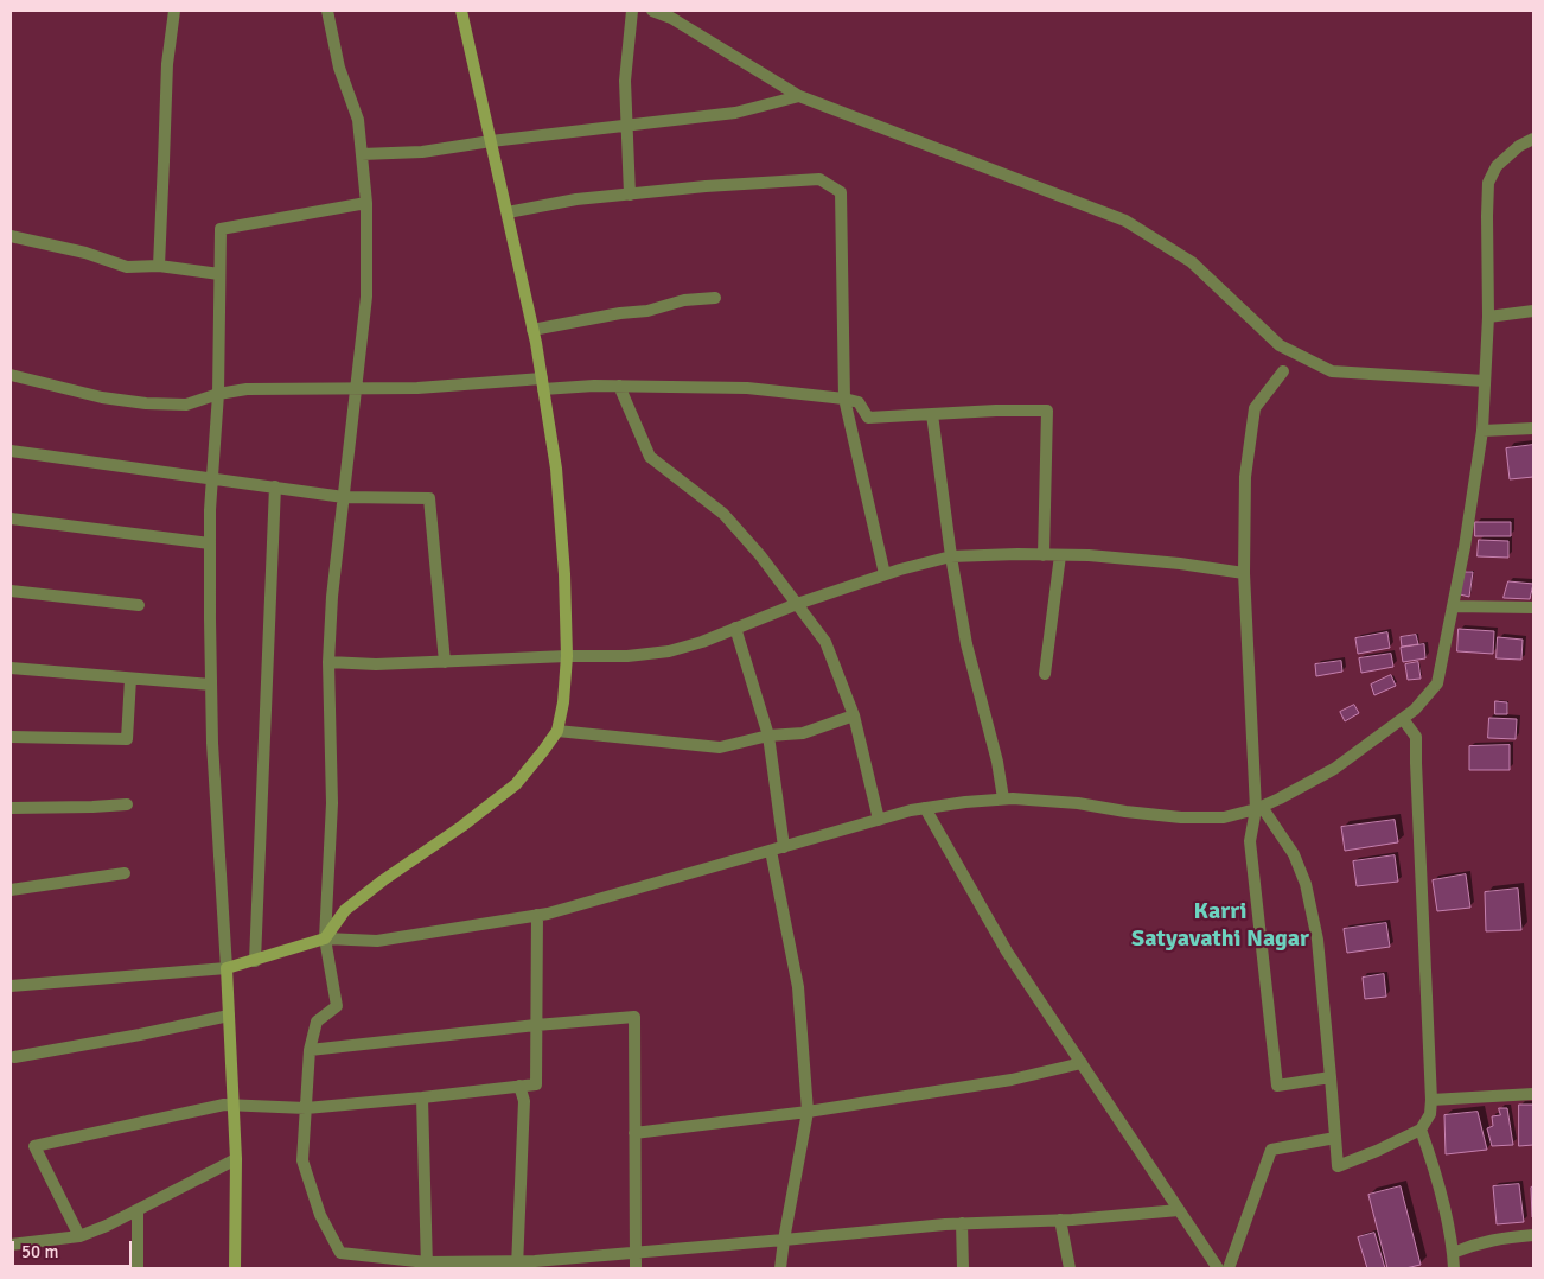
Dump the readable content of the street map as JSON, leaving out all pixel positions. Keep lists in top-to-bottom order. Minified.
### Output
{"districts":["Karri Satyavathi Nagar"],"scale_bar":"50 m"}
